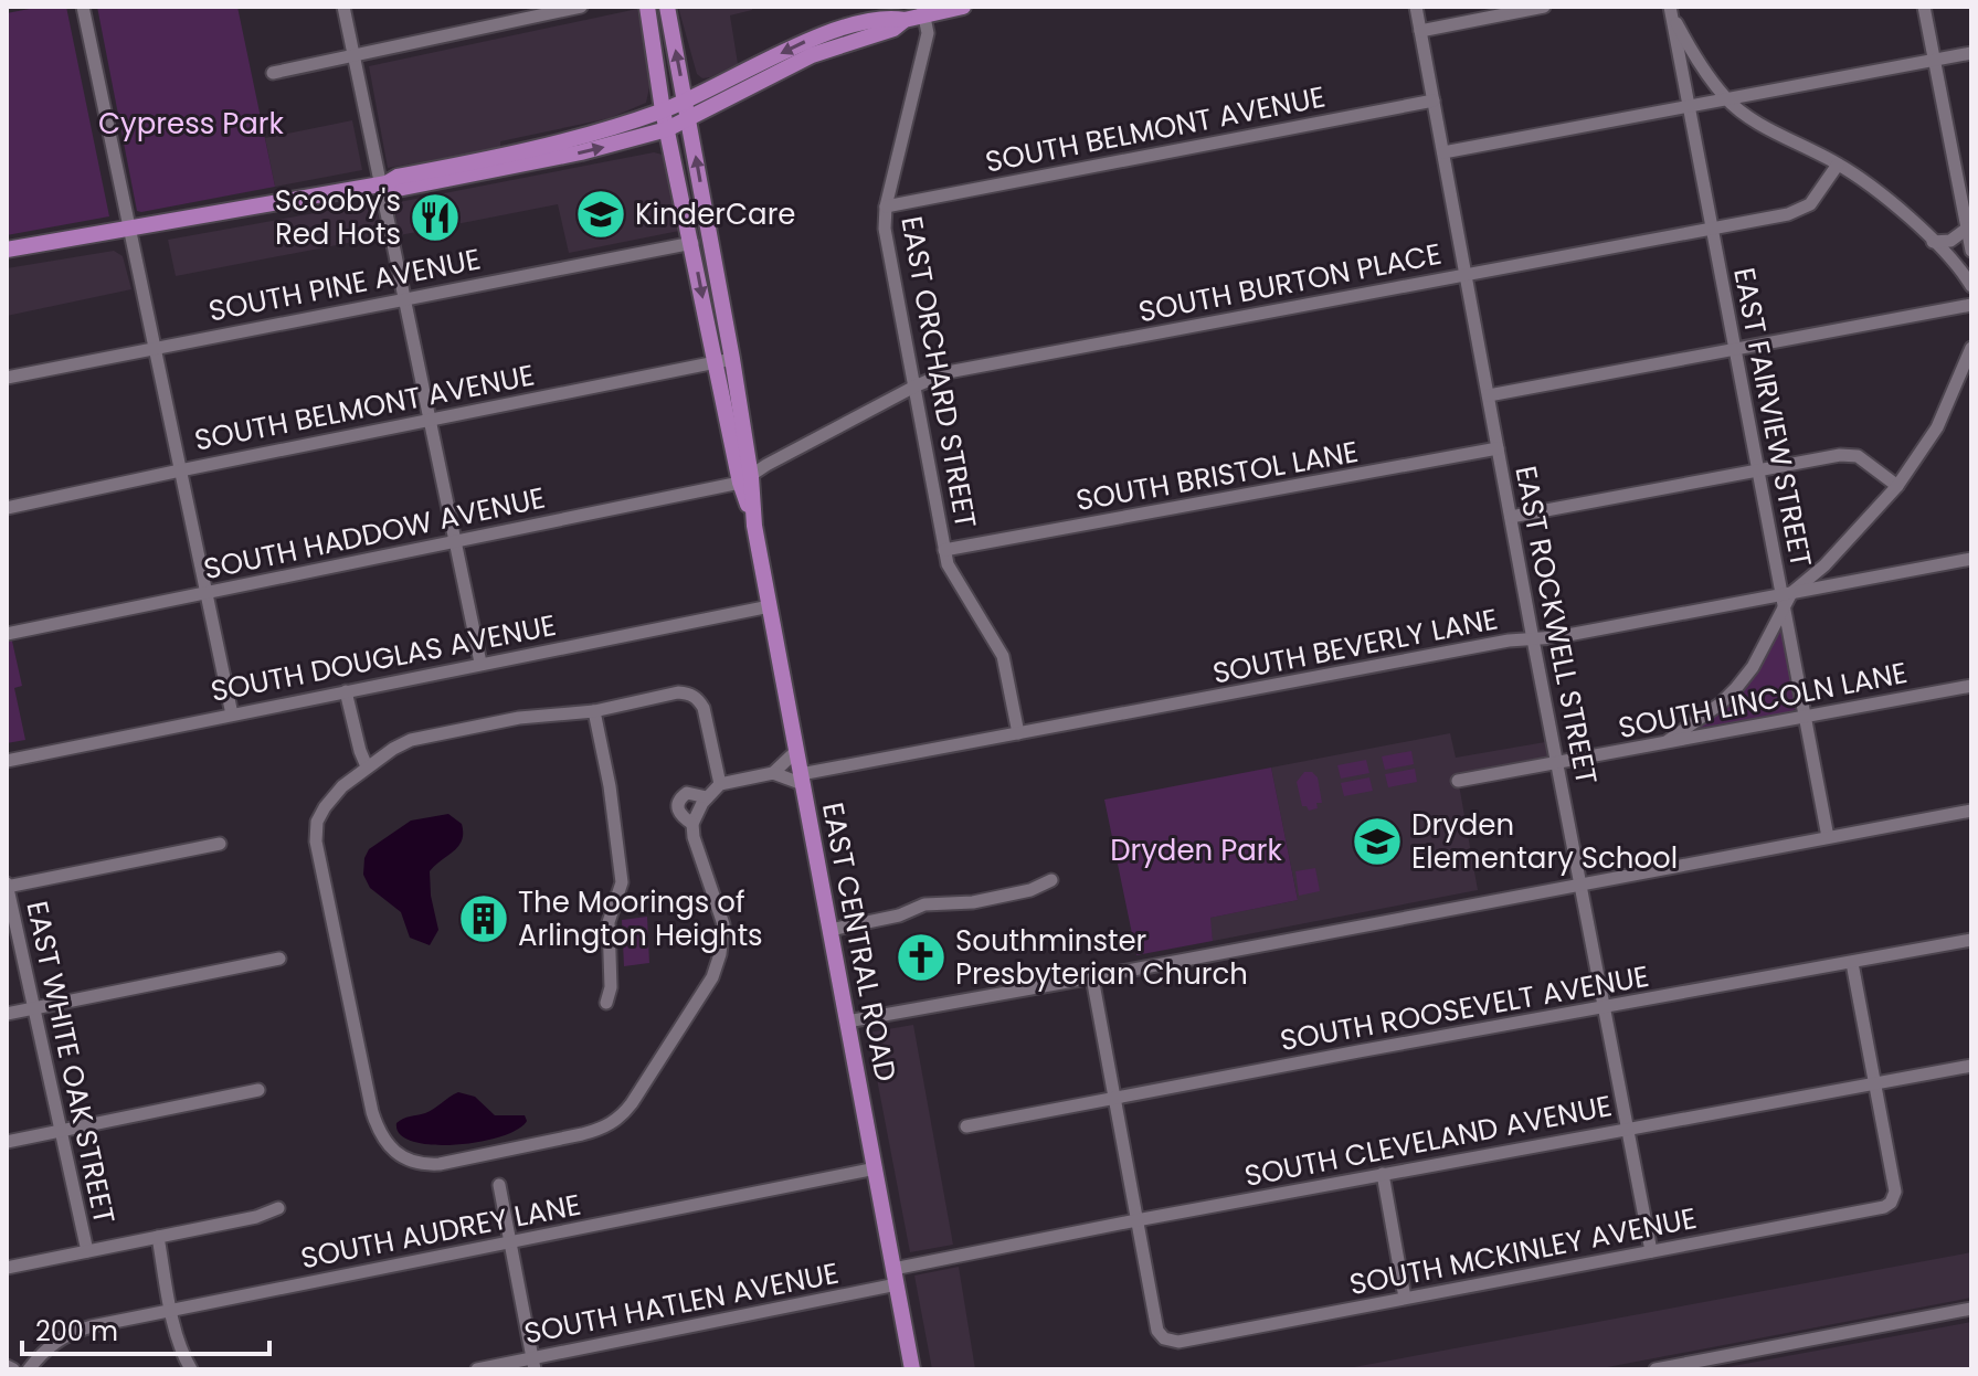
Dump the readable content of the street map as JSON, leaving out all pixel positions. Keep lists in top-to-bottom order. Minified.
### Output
{"streets":{"main road":["EAST CENTRAL ROAD"],"street":["SOUTH BELMONT AVENUE","SOUTH BURTON PLACE","SOUTH PINE AVENUE","EAST ORCHARD STREET","EAST FAIRVIEW STREET","SOUTH BRISTOL LANE","SOUTH HADDOW AVENUE","EAST ROCKWELL STREET","SOUTH BEVERLY LANE","SOUTH DOUGLAS AVENUE","SOUTH LINCOLN LANE","SOUTH ROOSEVELT AVENUE","EAST WHITE OAK STREET","SOUTH CLEVELAND AVENUE","SOUTH AUDREY LANE","SOUTH MCKINLEY AVENUE","SOUTH HATLEN AVENUE"]},"crossings":[["SOUTH BELMONT AVENUE","EAST ORCHARD STREET"],["SOUTH BELMONT AVENUE","EAST ROCKWELL STREET"],["SOUTH BELMONT AVENUE","EAST CENTRAL ROAD"],["SOUTH BURTON PLACE","EAST ORCHARD STREET"],["SOUTH BURTON PLACE","EAST FAIRVIEW STREET"],["SOUTH BURTON PLACE","SOUTH HADDOW AVENUE"],["SOUTH BURTON PLACE","EAST ROCKWELL STREET"],["SOUTH BURTON PLACE","EAST CENTRAL ROAD"],["SOUTH PINE AVENUE","EAST CENTRAL ROAD"],["EAST ORCHARD STREET","SOUTH BRISTOL LANE"],["EAST ORCHARD STREET","SOUTH BEVERLY LANE"],["EAST FAIRVIEW STREET","SOUTH BEVERLY LANE"],["EAST FAIRVIEW STREET","SOUTH LINCOLN LANE"],["SOUTH BRISTOL LANE","EAST ROCKWELL STREET"],["SOUTH HADDOW AVENUE","EAST CENTRAL ROAD"],["EAST ROCKWELL STREET","SOUTH BEVERLY LANE"],["EAST ROCKWELL STREET","SOUTH LINCOLN LANE"],["EAST ROCKWELL STREET","SOUTH ROOSEVELT AVENUE"],["EAST ROCKWELL STREET","SOUTH CLEVELAND AVENUE"],["EAST ROCKWELL STREET","SOUTH MCKINLEY AVENUE"],["SOUTH BEVERLY LANE","EAST CENTRAL ROAD"],["SOUTH DOUGLAS AVENUE","EAST CENTRAL ROAD"],["EAST CENTRAL ROAD","SOUTH CLEVELAND AVENUE"],["EAST CENTRAL ROAD","SOUTH AUDREY LANE"],["EAST CENTRAL ROAD","SOUTH HATLEN AVENUE"],["SOUTH CLEVELAND AVENUE","SOUTH MCKINLEY AVENUE"],["SOUTH CLEVELAND AVENUE","SOUTH HATLEN AVENUE"]],"parks":["Cypress Park","Dryden Park"],"places":{"school or university":["KinderCare","Dryden Elementary School"],"restaurant":["Scooby's Red Hots"],"building":["The Moorings of Arlington Heights"],"church":["Southminster Presbyterian Church"]},"scale_bar":"200 m"}
